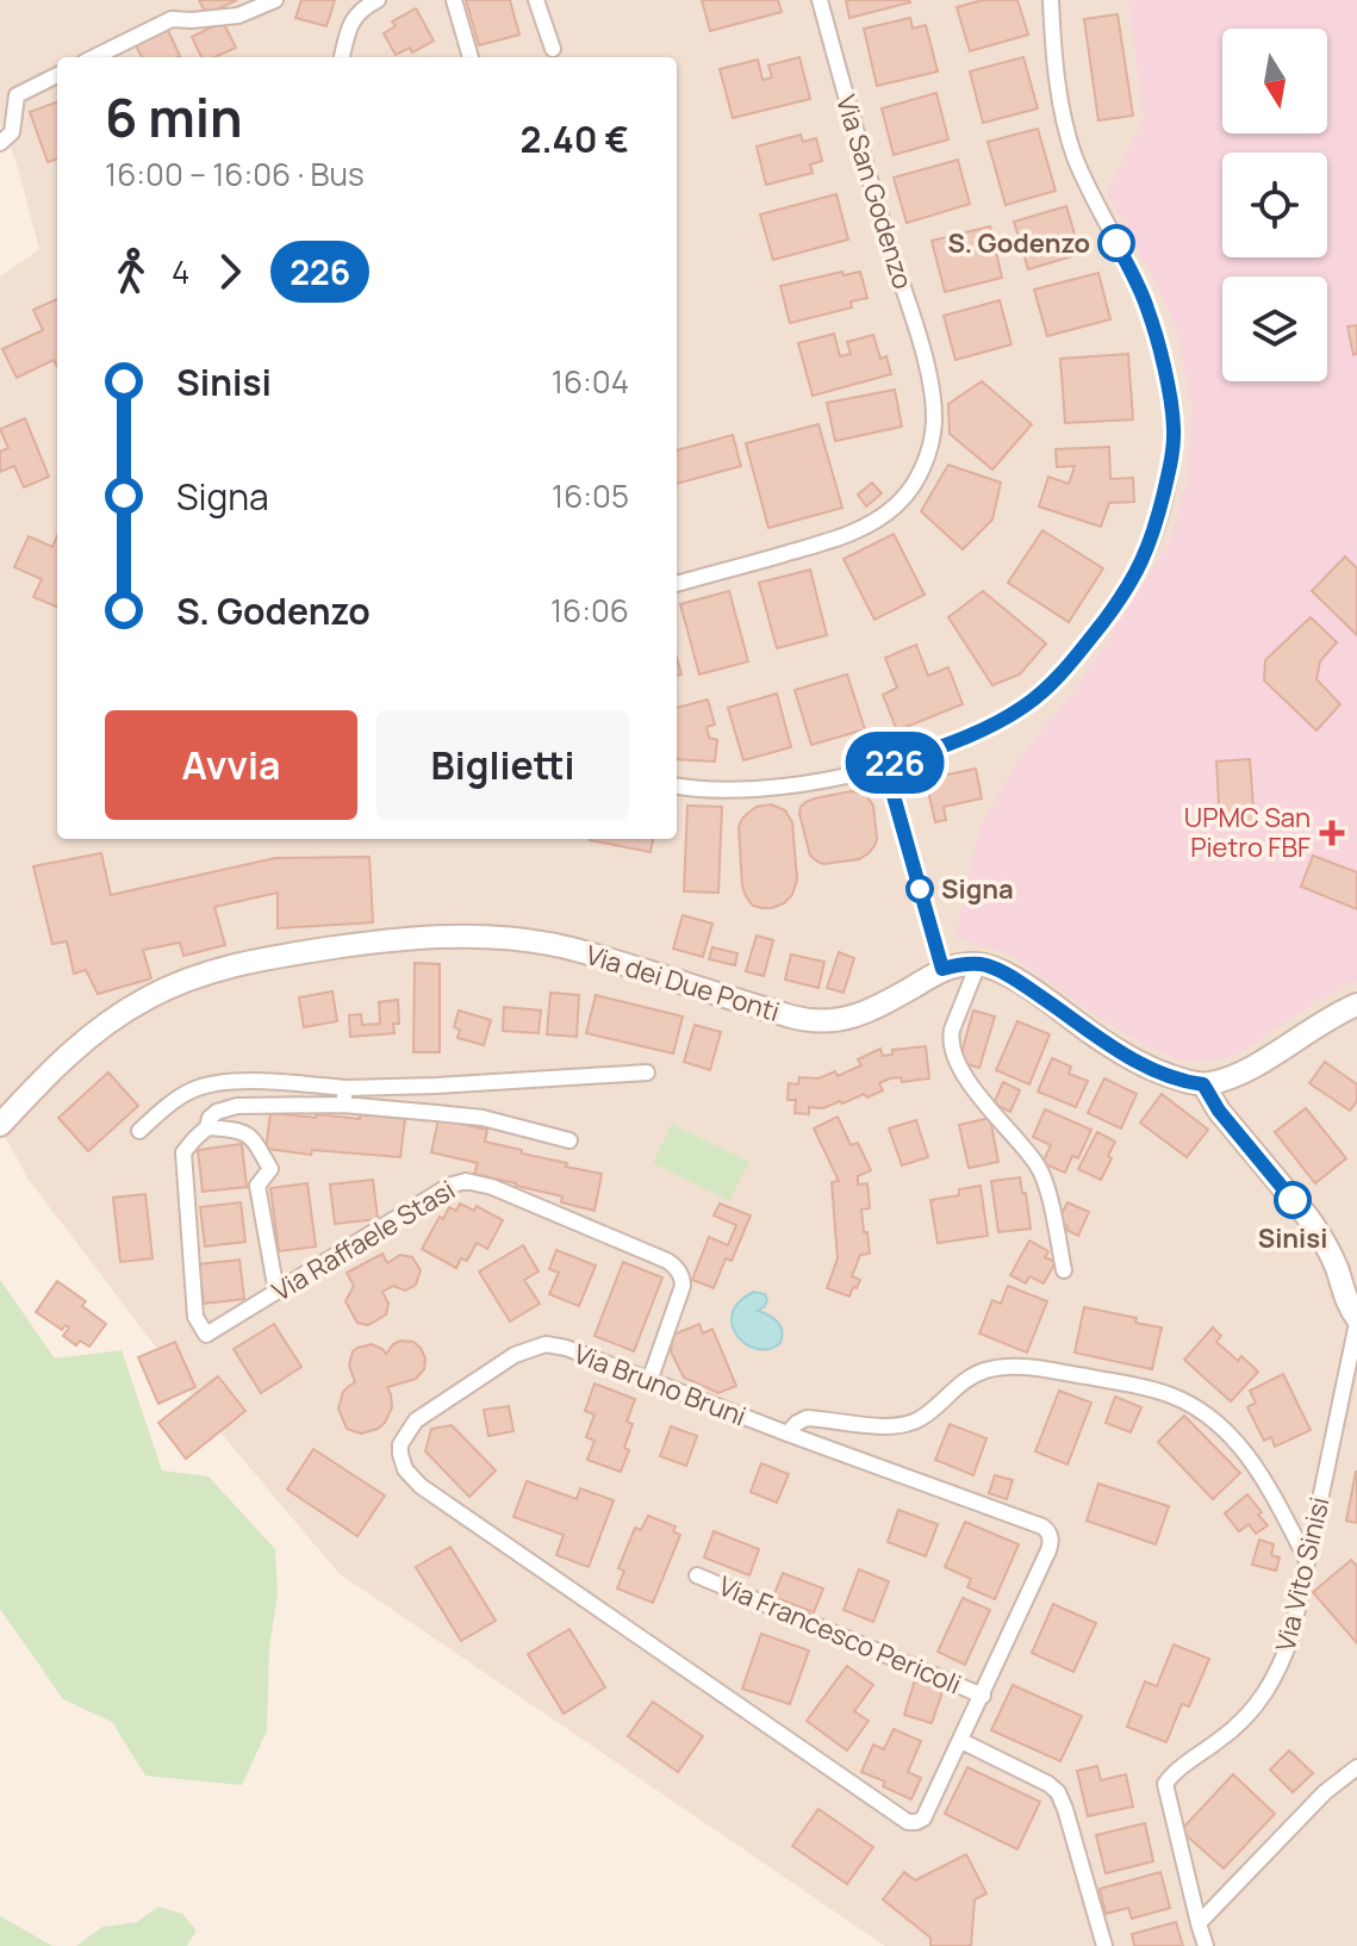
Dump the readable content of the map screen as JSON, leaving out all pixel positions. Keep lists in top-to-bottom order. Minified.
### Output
{"streets":{"street":["Via San Godenzo","Via dei Due Ponti","Via Raffaele Stasi","Via Bruno Bruni","Via Vito Sinisi","Via Francesco Pericoli"]},"crossings":[["Via Raffaele Stasi","Via Bruno Bruni"],["Via Bruno Bruni","Via Francesco Pericoli"]],"places":{"other":["S. Godenzo","Signa","Sinisi"],"health":["UPMC San Pietro FBF"]},"lines":["bus line 226"],"north":"bottom","page":{"on_map":"226","heading":["6 min","16:00 – 16:06 · Bus","2.40 €"],"legs":["4","226"],"list":[{"name":"Sinisi","value":"16:04"},{"name":"Signa","value":"16:05"},{"name":"S. Godenzo","value":"16:06"}],"buttons":["Avvia","Biglietti"]}}
